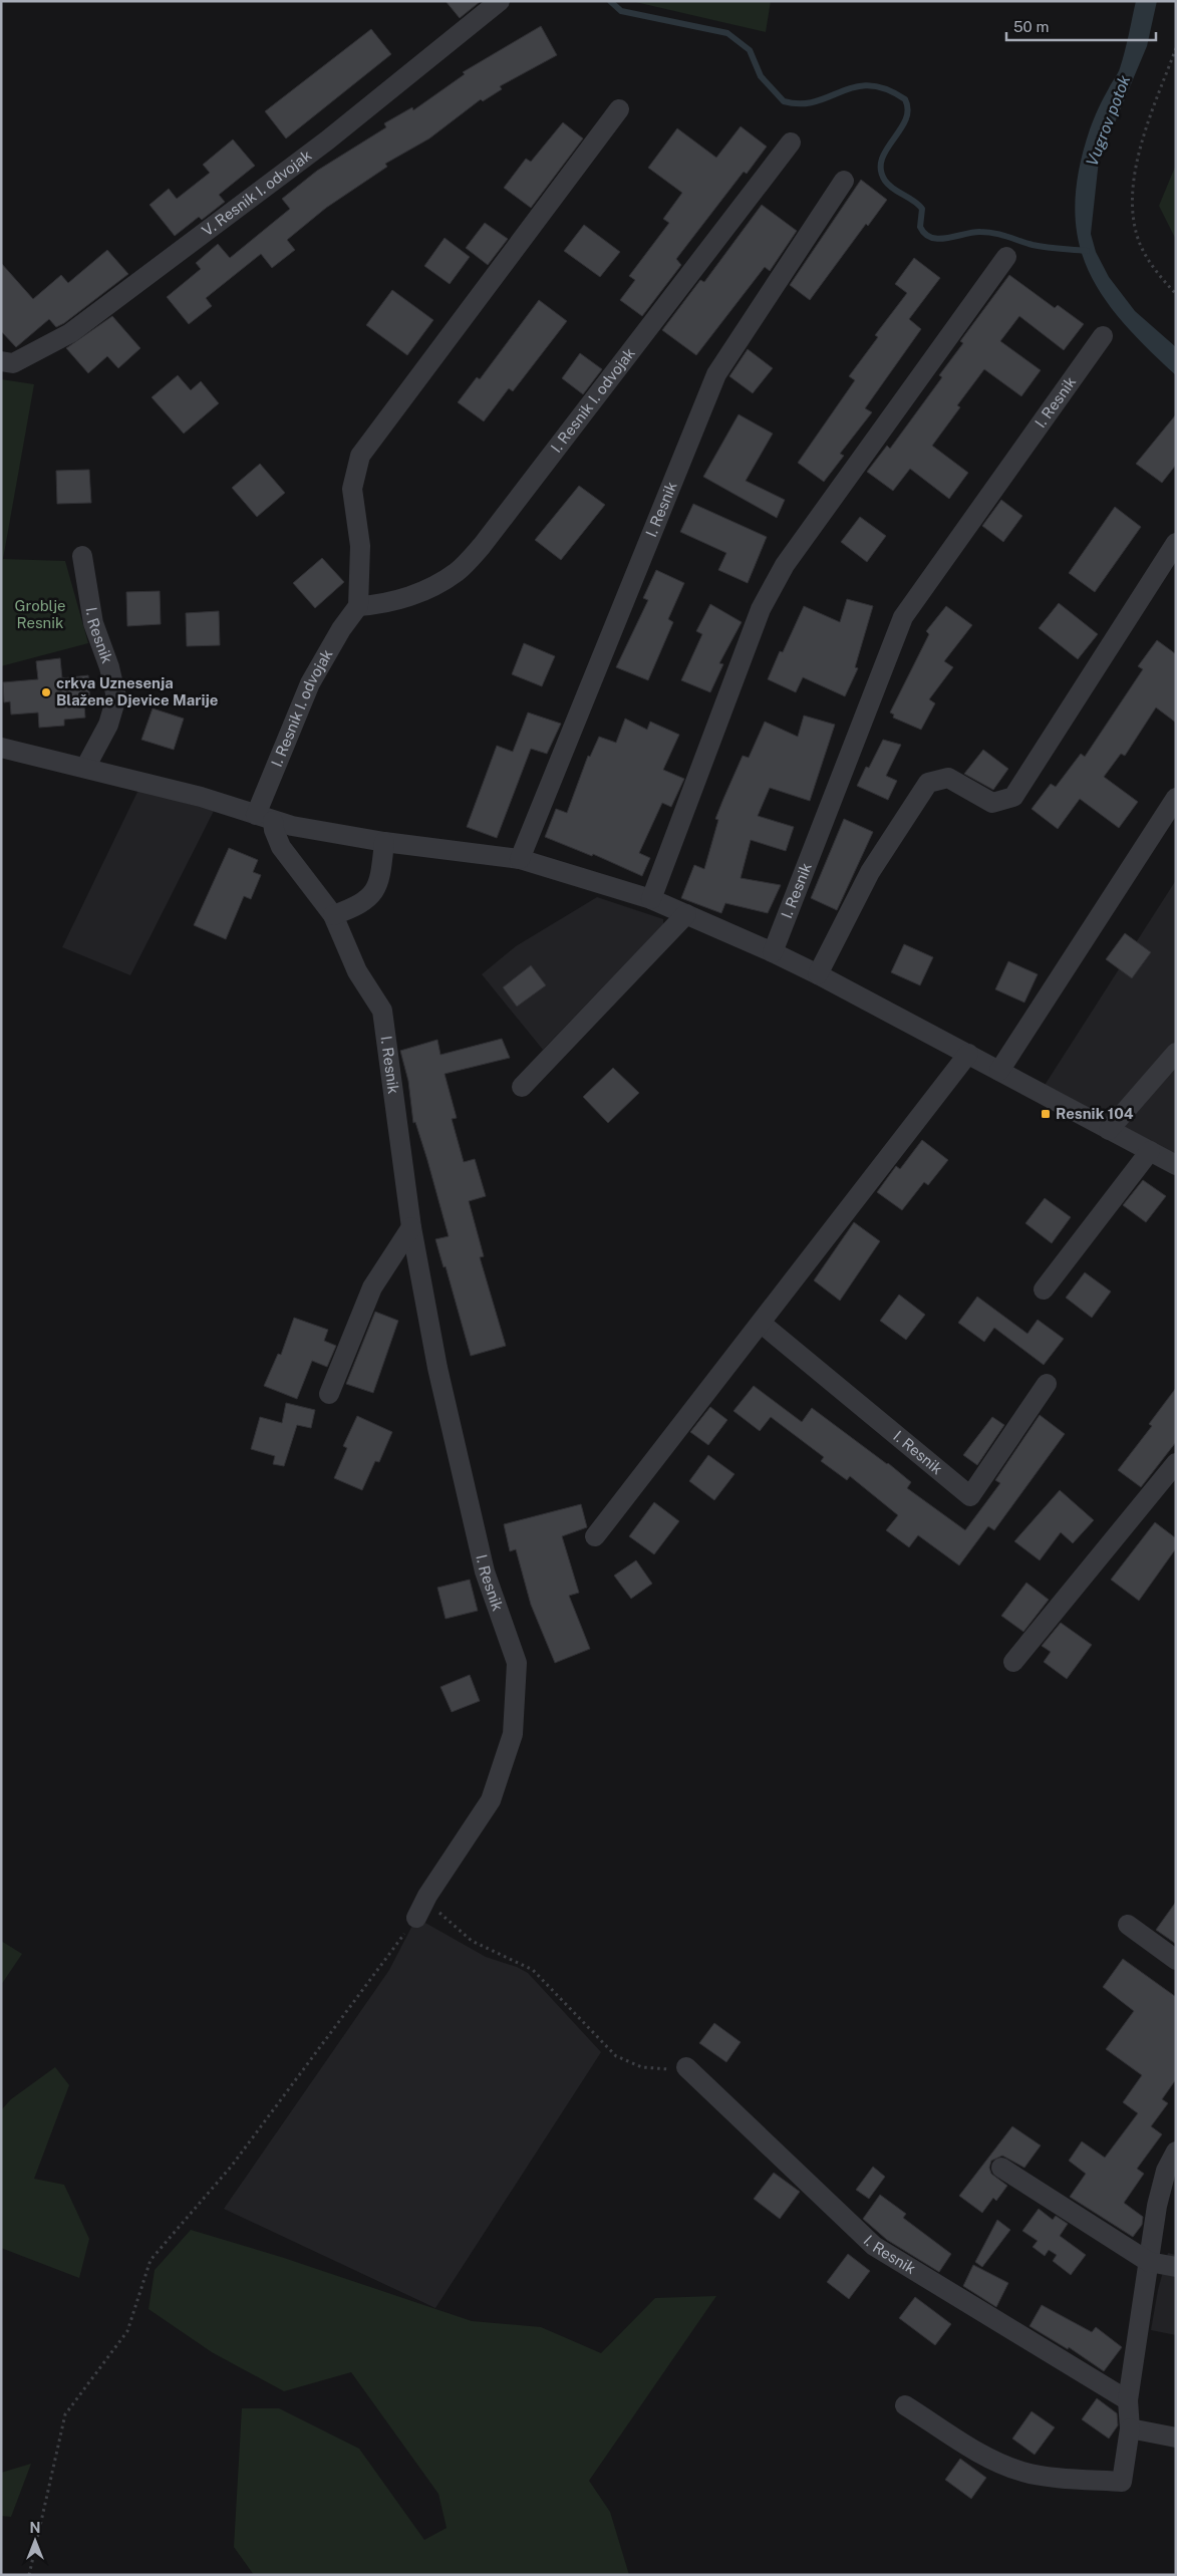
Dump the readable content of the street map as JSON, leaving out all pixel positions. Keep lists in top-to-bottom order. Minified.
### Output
{"streets":{"street":["V. Resnik I. odvojak","I. Resnik I. odvojak","I. Resnik"]},"crossings":[["I. Resnik I. odvojak","I. Resnik"]],"water":["Vugrov potok"],"parks":["Groblje Resnik"],"places":{"other":["crkva Uznesenja Blažene Djevice Marije"],"transit":["Resnik 104"]},"scale_bar":"50 m","north":"top"}
